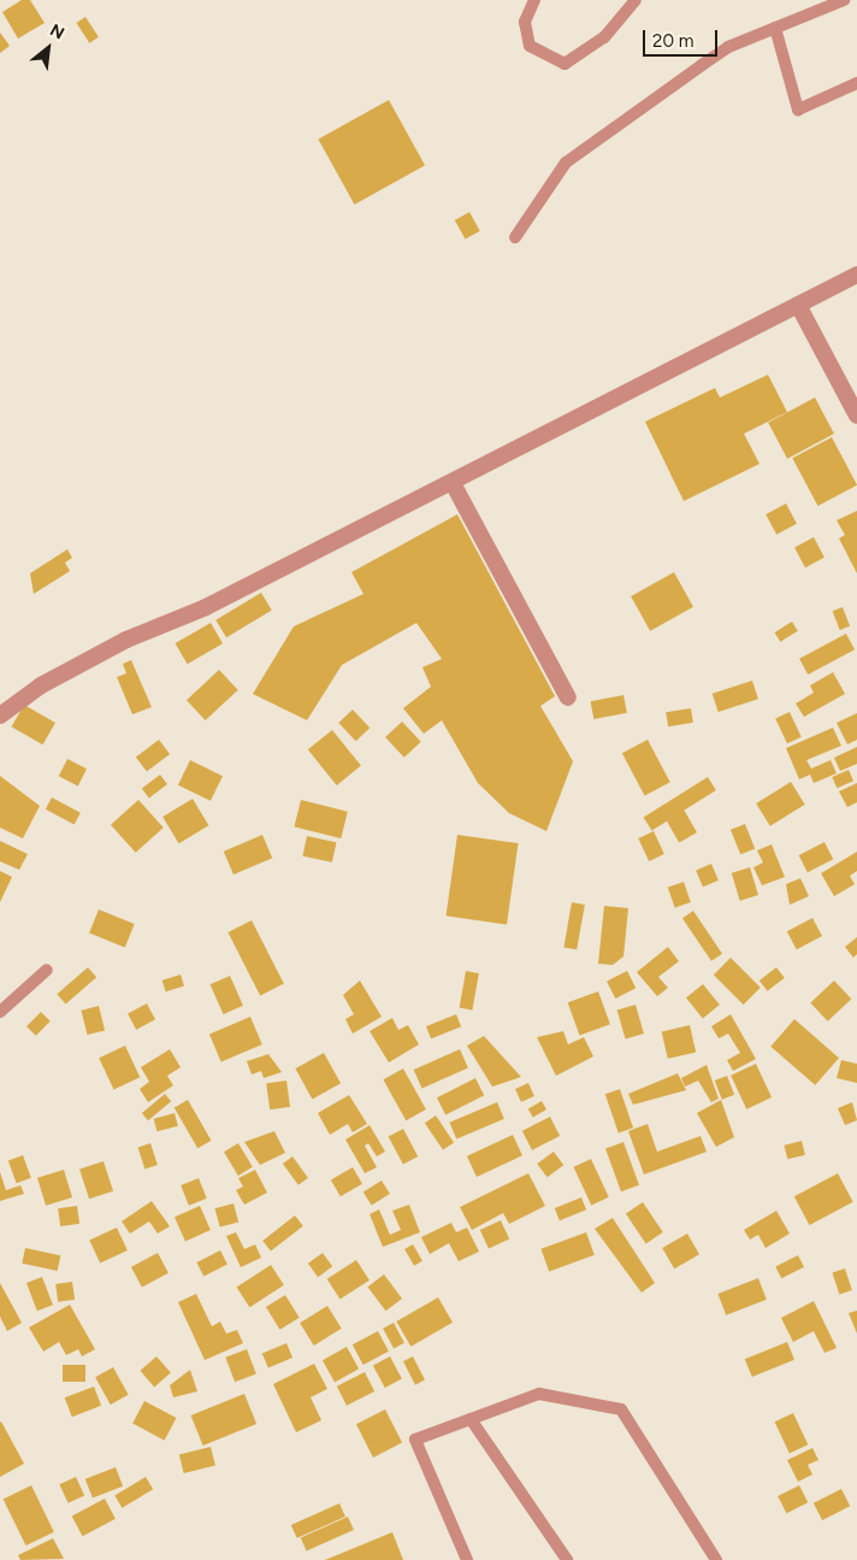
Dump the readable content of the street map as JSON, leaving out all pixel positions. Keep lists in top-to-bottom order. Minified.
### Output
{"scale_bar":"20 m","north":"top right"}
